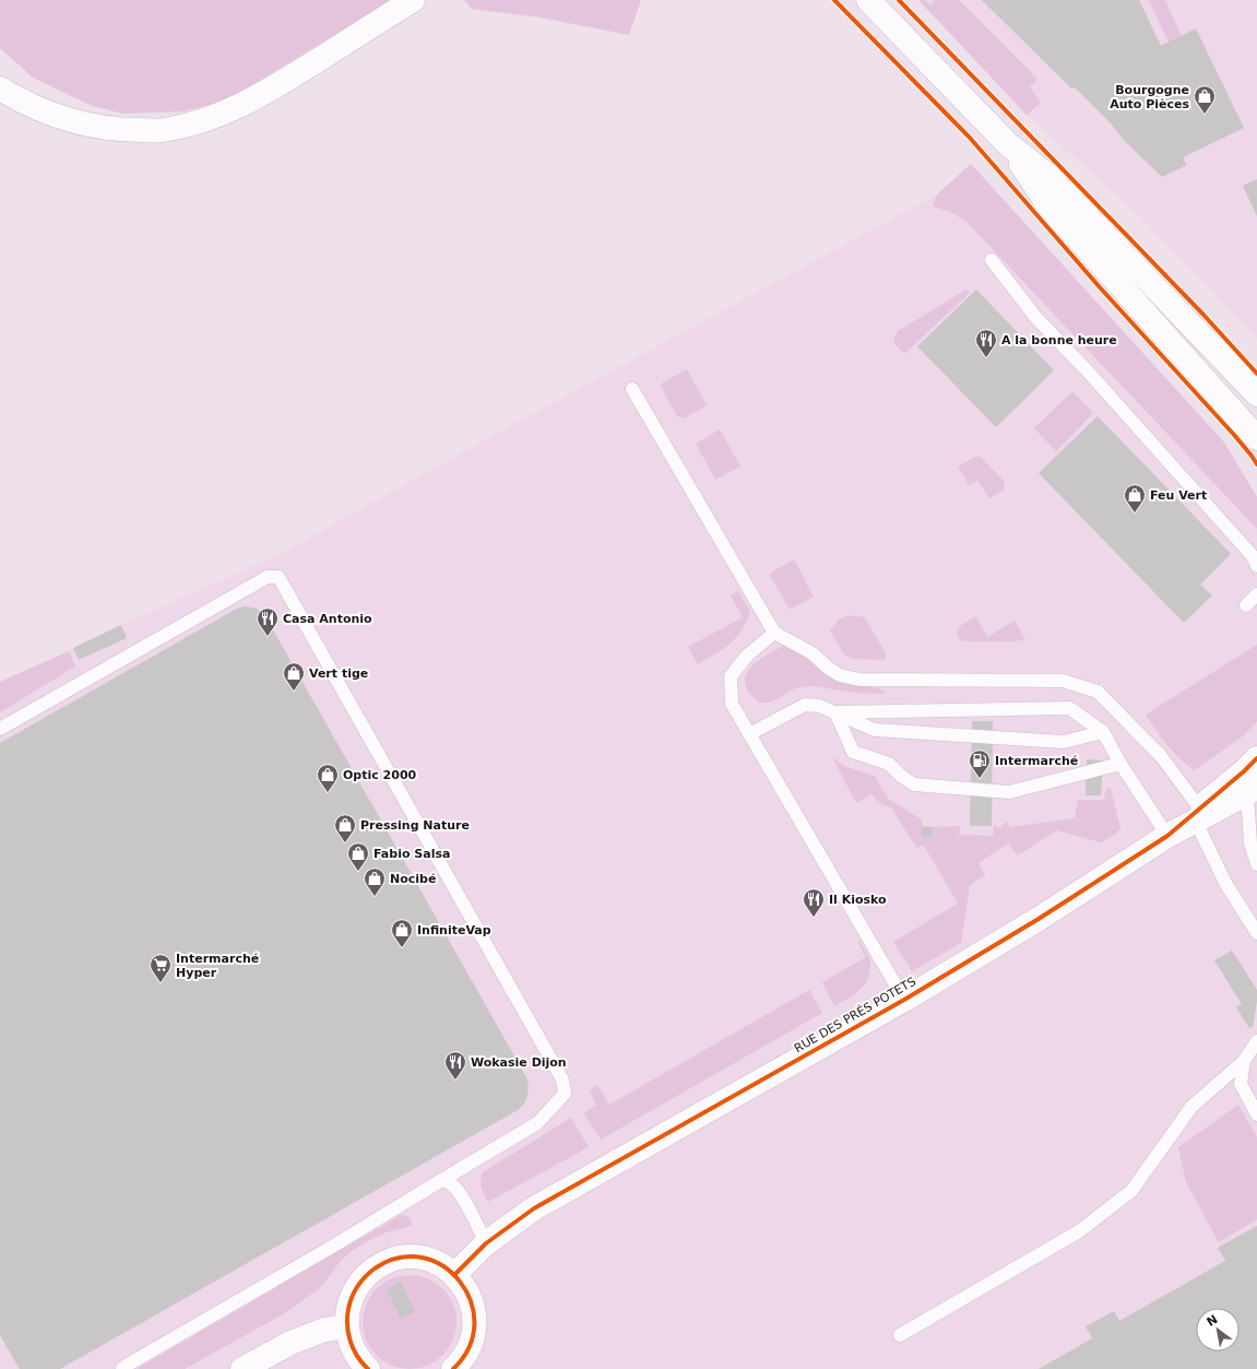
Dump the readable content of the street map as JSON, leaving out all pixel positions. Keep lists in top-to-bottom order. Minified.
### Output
{"streets":{"main road":["RUE DES PRÉS POTETS"]},"places":{"shop":["Bourgogne Auto Pièces","Feu Vert","Vert tige","Optic 2000","Pressing Nature","Fabio Salsa","Nocibé","InfiniteVap"],"restaurant":["A la bonne heure","Casa Antonio","Il Kiosko","Wokasie Dijon"],"fuel station":["Intermarché"],"supermarket":["Intermarché Hyper"]},"north":"top left"}
